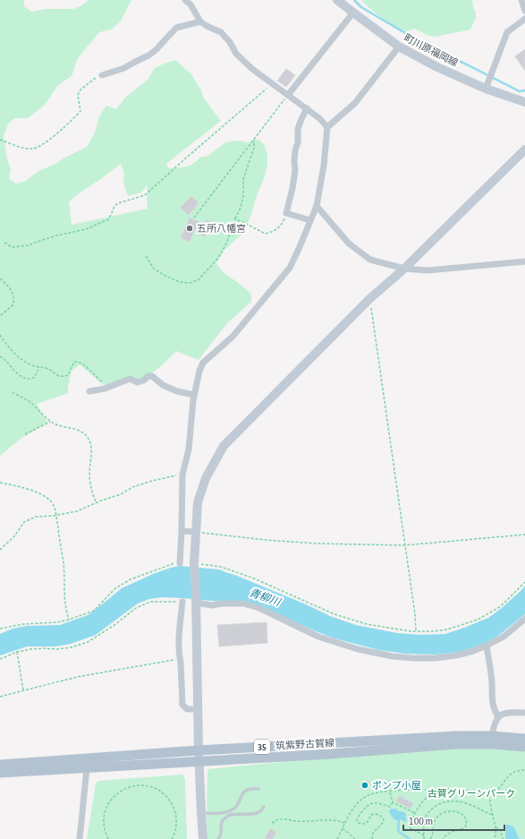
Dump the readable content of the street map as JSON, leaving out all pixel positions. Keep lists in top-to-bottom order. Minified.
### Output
{"streets":{"main road":["筑紫野古賀線","35"],"street":["町川原福岡線"]},"water":["青柳川"],"parks":["古賀グリーンパーク"],"places":["五所八幡宮","ポンプ小屋"],"scale_bar":"100 m"}
